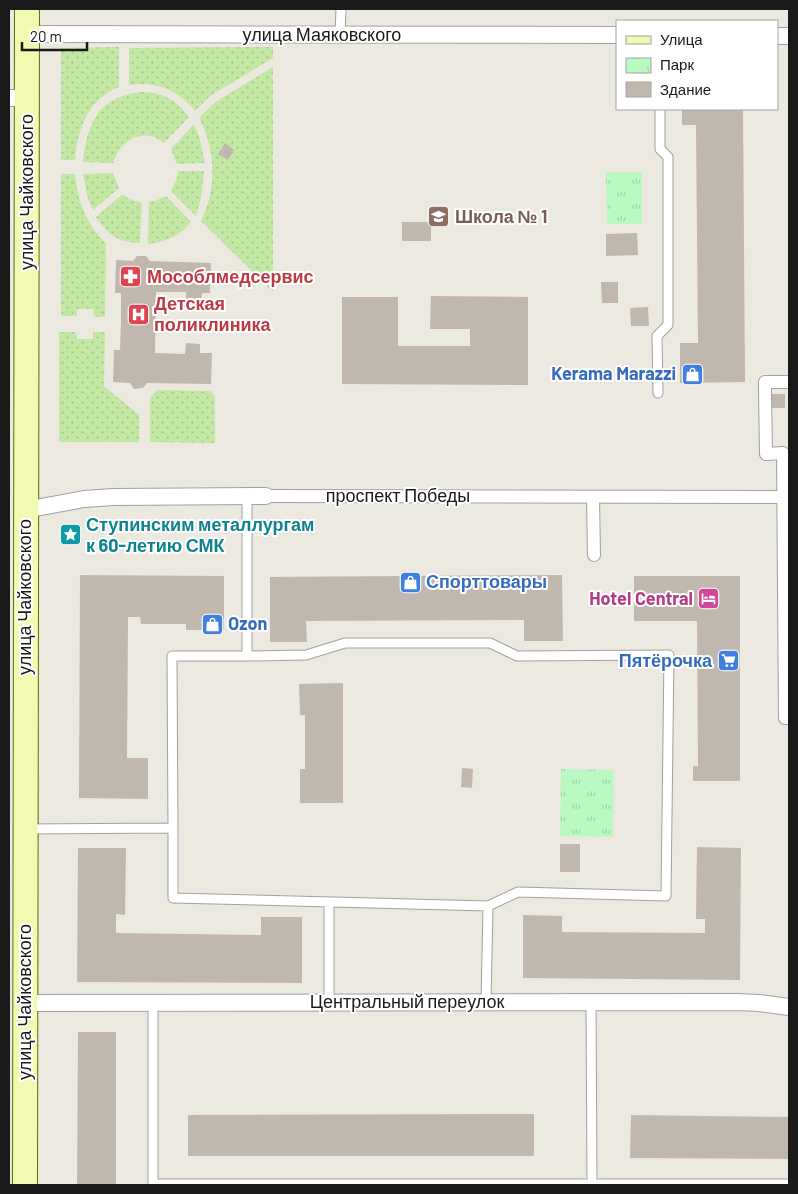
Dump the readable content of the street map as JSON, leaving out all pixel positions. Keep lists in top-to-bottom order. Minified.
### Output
{"streets":{"main road":["улица Чайковского"],"street":["улица Маяковского","проспект Победы","Центральный переулок"]},"crossings":[["улица Маяковского","улица Чайковского"],["улица Чайковского","проспект Победы"],["улица Чайковского","Центральный переулок"]],"places":{"school or university":["Школа № 1"],"pharmacy":["Мособлмедсервис"],"hospital":["Детская поликлиника"],"shop":["Kerama Marazzi","Спорттовары","Ozon"],"place":["Ступинским металлургам к 60-летию СМК"],"hotel":["Hotel Central"],"supermarket":["Пятёрочка"]},"legend":["Улица","Парк","Здание"],"scale_bar":"20 m"}
